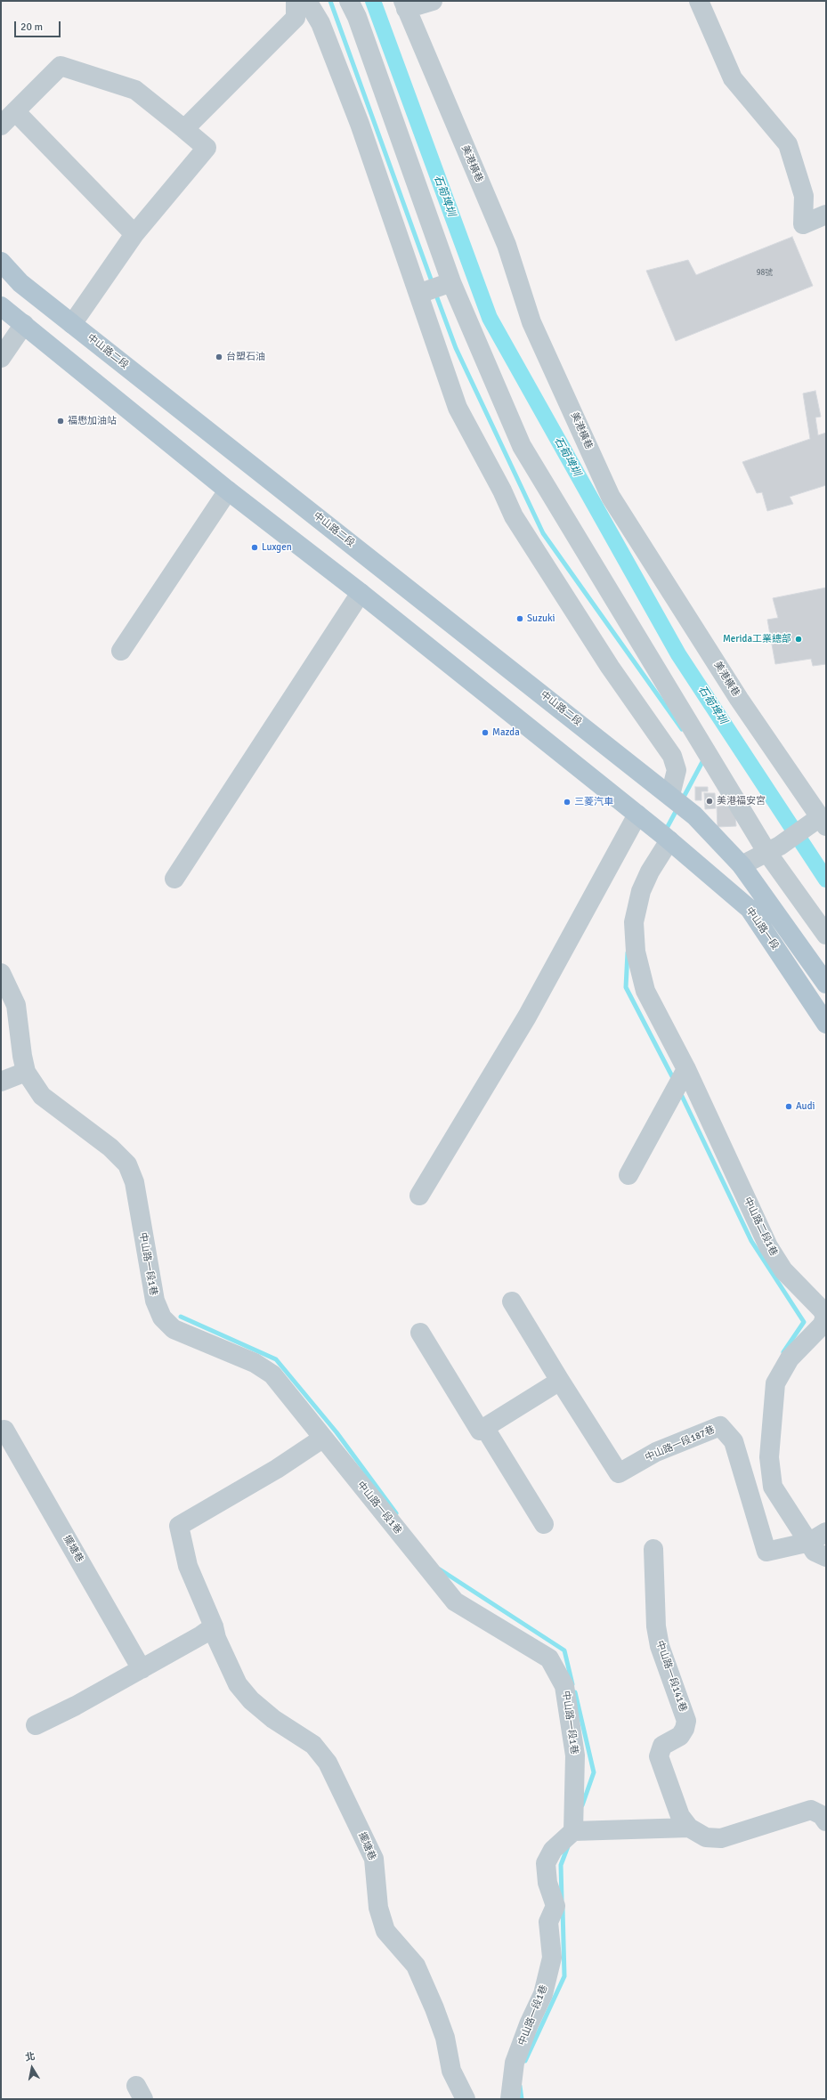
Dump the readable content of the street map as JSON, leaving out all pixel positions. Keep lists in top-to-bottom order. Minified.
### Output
{"streets":{"main road":["中山路二段","中山路一段"],"street":["美港橫巷","中山路二段1巷","中山路一段1巷","中山路一段187巷","擺塘巷","中山路一段141巷"]},"crossings":[["中山路二段","中山路一段"],["中山路一段","中山路二段1巷"],["中山路二段1巷","中山路一段187巷"],["中山路一段1巷","擺塘巷"]],"water":["石筍埤圳"],"places":["台塑石油","福懋加油站","Luxgen","Suzuki","Merida工業總部","Mazda","美港福安宮","三菱汽車","Audi"],"house_numbers":["98號"],"scale_bar":"20 m","north":"top"}
